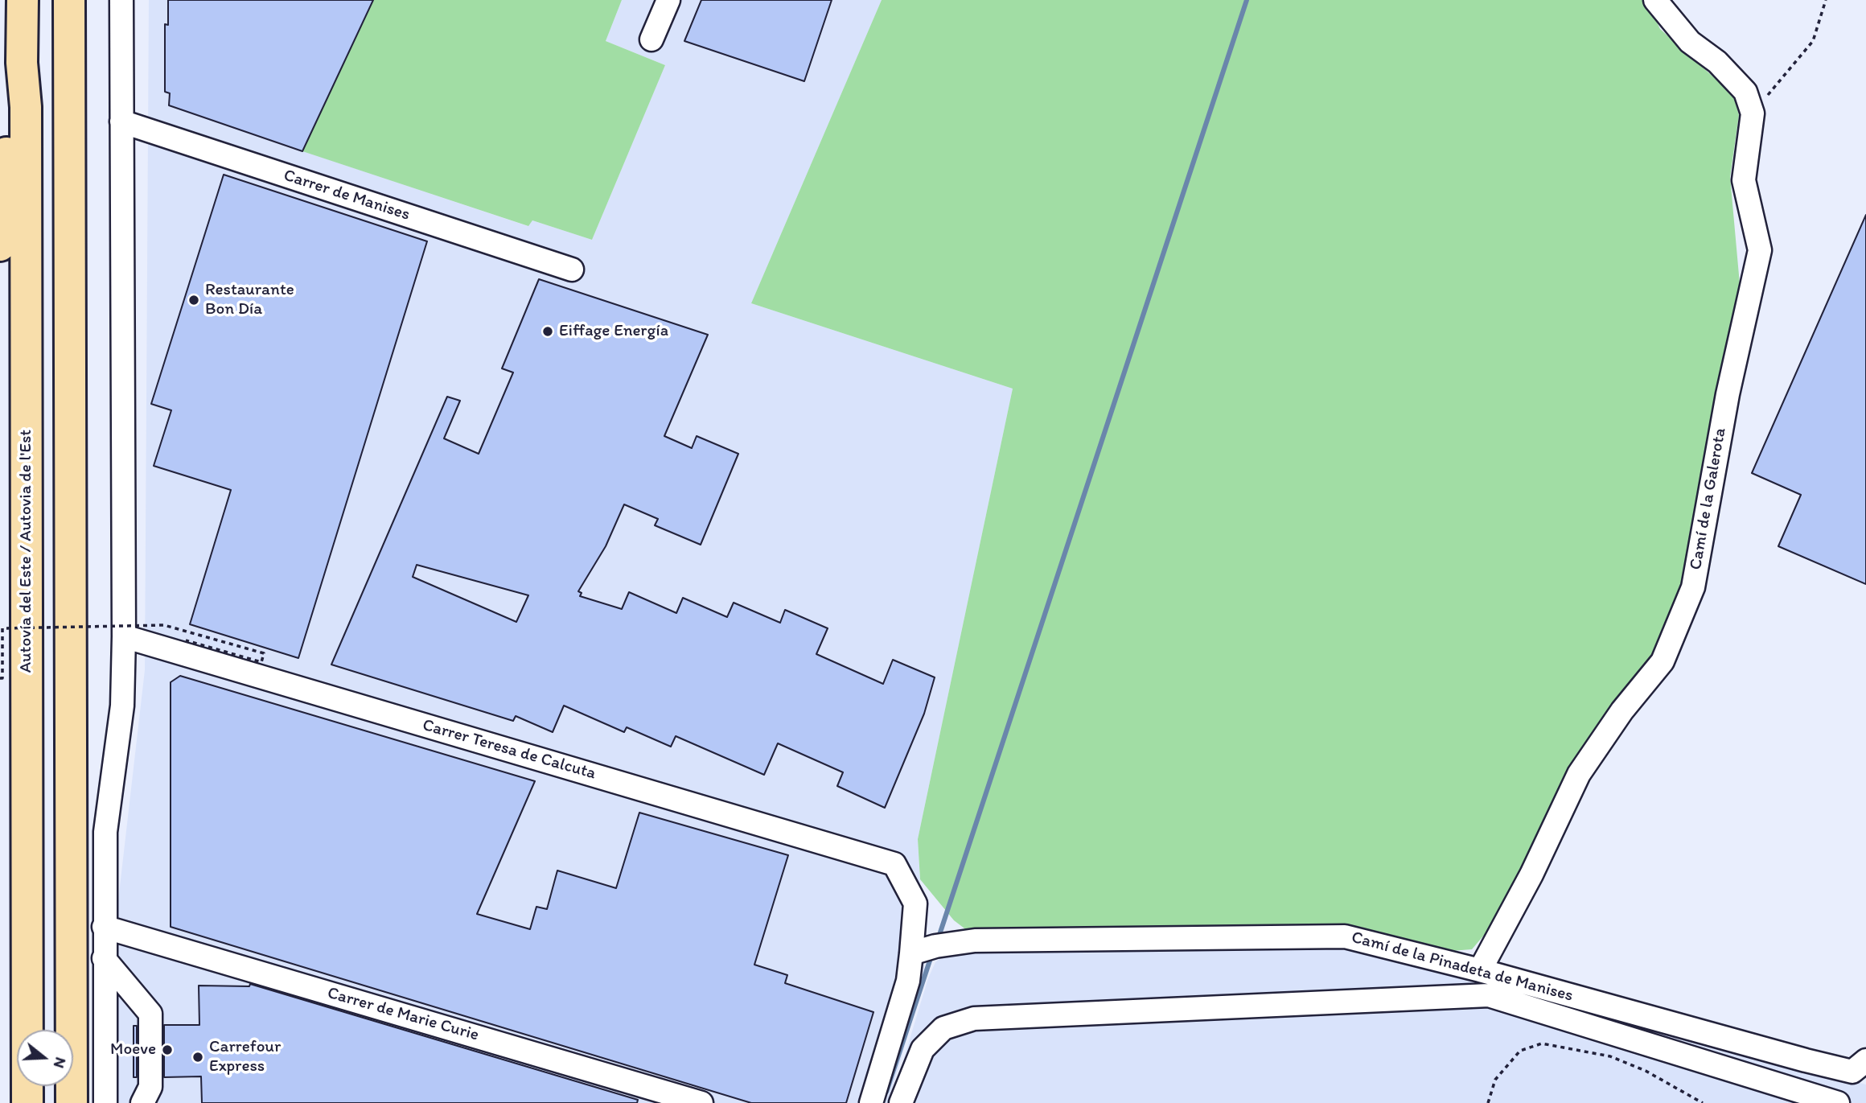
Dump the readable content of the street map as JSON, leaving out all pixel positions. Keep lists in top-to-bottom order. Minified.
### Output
{"streets":{"highway":["Autovía del Este / Autovia de l'Est"],"street":["Carrer de Manises","Camí de la Galerota","Carrer Teresa de Calcuta","Camí de la Pinadeta de Manises","Carrer de Marie Curie"]},"crossings":[["Camí de la Galerota","Camí de la Pinadeta de Manises"],["Carrer Teresa de Calcuta","Camí de la Pinadeta de Manises"]],"places":["Restaurante Bon Día","Eiffage Energía","Moeve","Carrefour Express"],"north":"right"}
